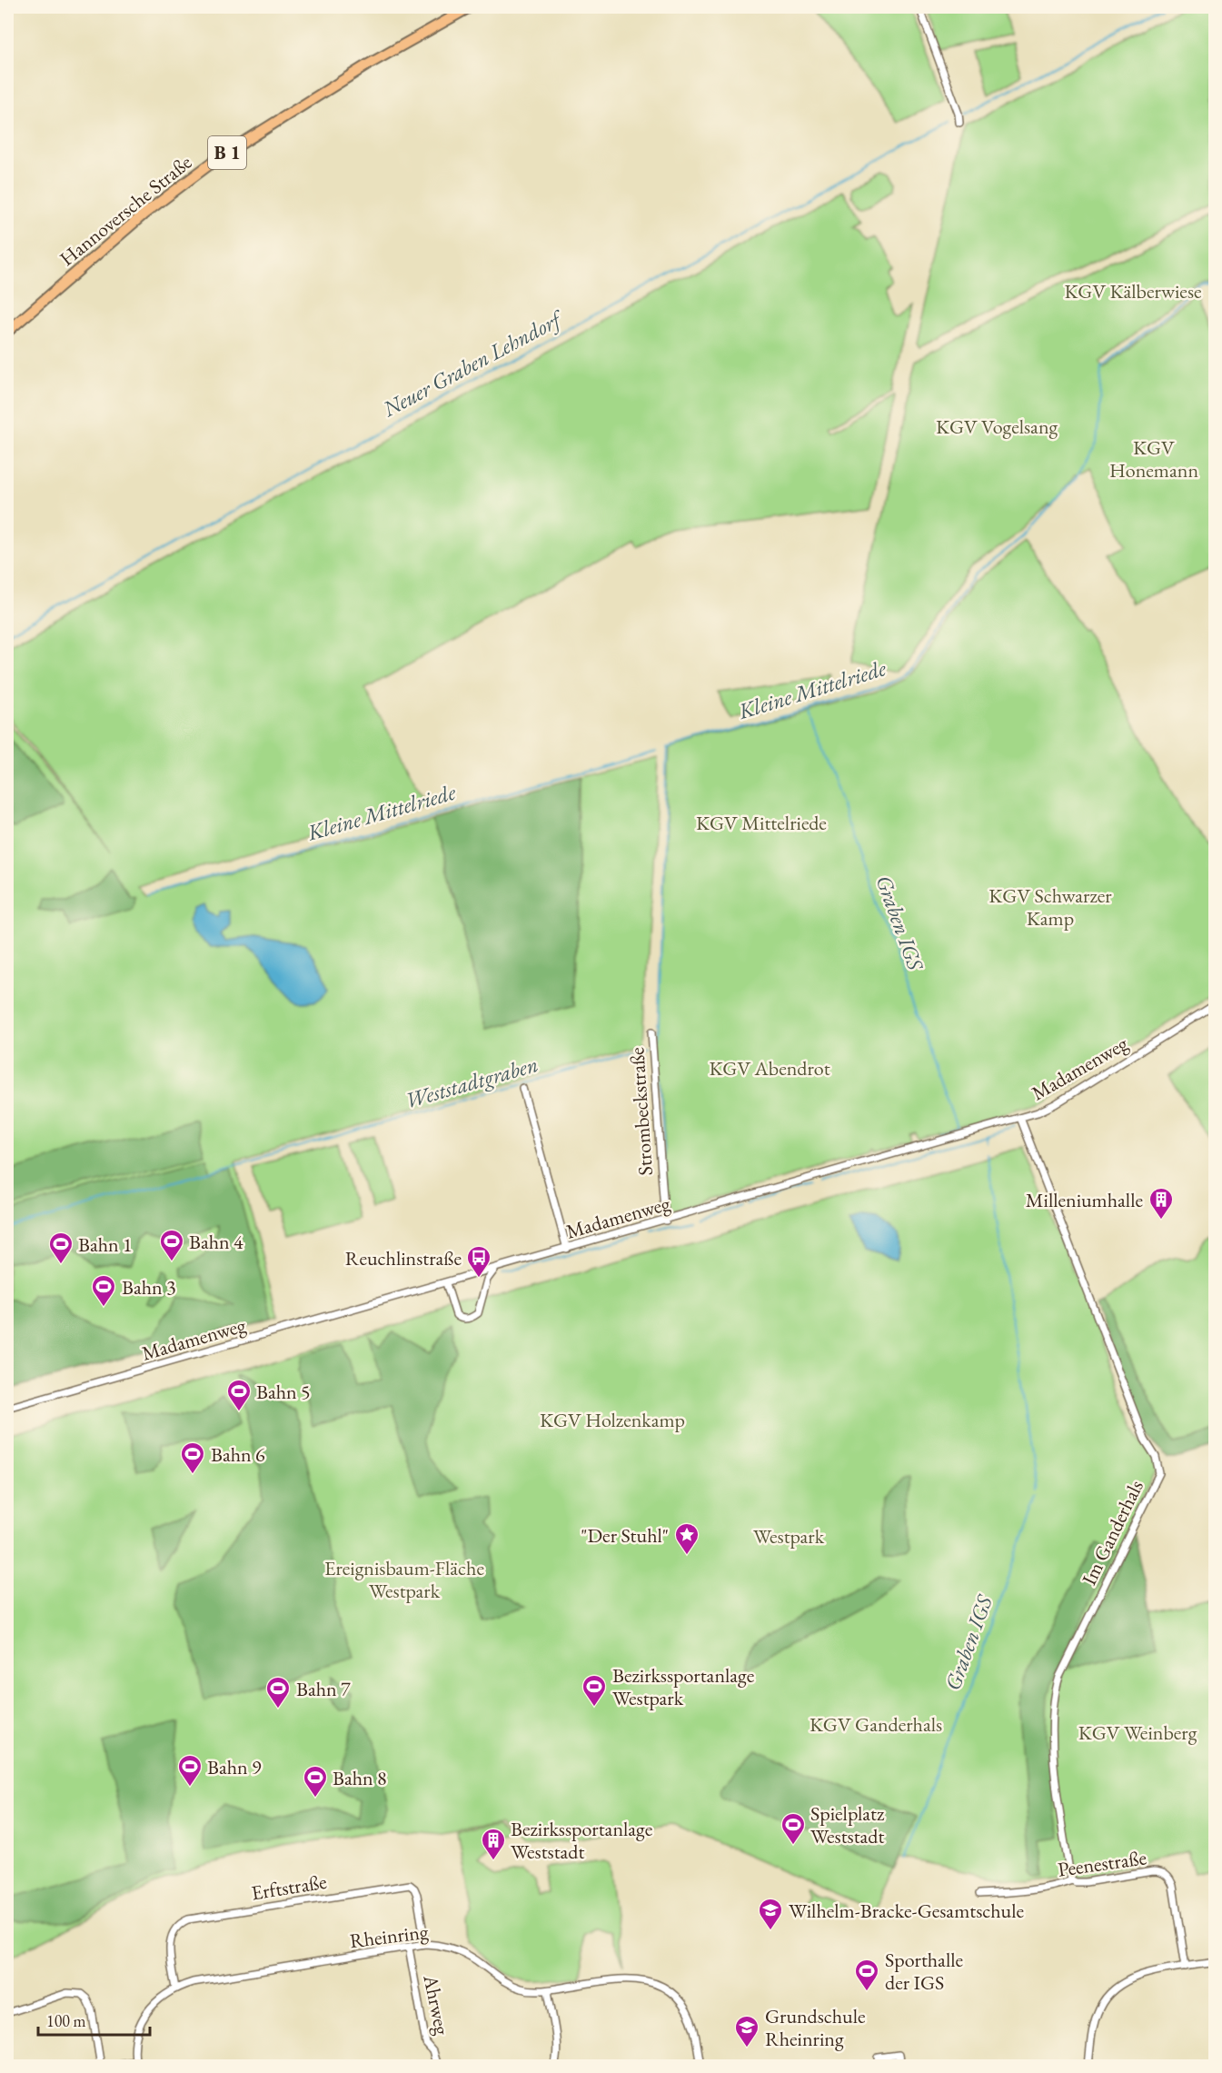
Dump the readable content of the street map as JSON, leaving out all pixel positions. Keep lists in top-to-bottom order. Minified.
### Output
{"streets":{"main road":["B 1","Hannoversche Straße"],"street":["Madamenweg","Strombeckstraße","Im Ganderhals","Peenestraße","Erftstraße","Rheinring","Ahrweg"]},"crossings":[["Madamenweg","Strombeckstraße"],["Madamenweg","Im Ganderhals"],["Im Ganderhals","Peenestraße"],["Erftstraße","Rheinring"],["Rheinring","Ahrweg"]],"water":["Neuer Graben Lehndorf","Kleine Mittelriede","Graben IGS","Weststadtgraben"],"parks":["KGV Kälberwiese","KGV Vogelsang","KGV Honemann","KGV Mittelriede","KGV Schwarzer Kamp","KGV Abendrot","KGV Holzenkamp","Westpark","Ereignisbaum-Fläche Westpark","KGV Ganderhals","KGV Weinberg"],"places":{"building":["Milleniumhalle","Bezirkssportanlage Weststadt"],"sports":["Bahn 4","Bahn 1","Bahn 3","Bahn 5","Bahn 6","Bezirkssportanlage Westpark","Bahn 7","Bahn 9","Bahn 8","Spielplatz Weststadt","Sporthalle der IGS"],"bus stop":["Reuchlinstraße"],"place":["\"Der Stuhl\""],"school or university":["Wilhelm-Bracke-Gesamtschule","Grundschule Rheinring"]},"scale_bar":"100 m"}
